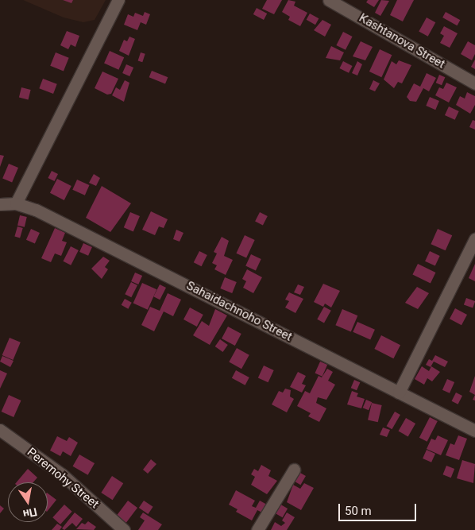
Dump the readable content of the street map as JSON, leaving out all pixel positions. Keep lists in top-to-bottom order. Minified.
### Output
{"streets":{"street":["Kashtanova Street","Sahaidachnoho Street","Peremohy Street"]},"scale_bar":"50 m","north":"bottom"}
